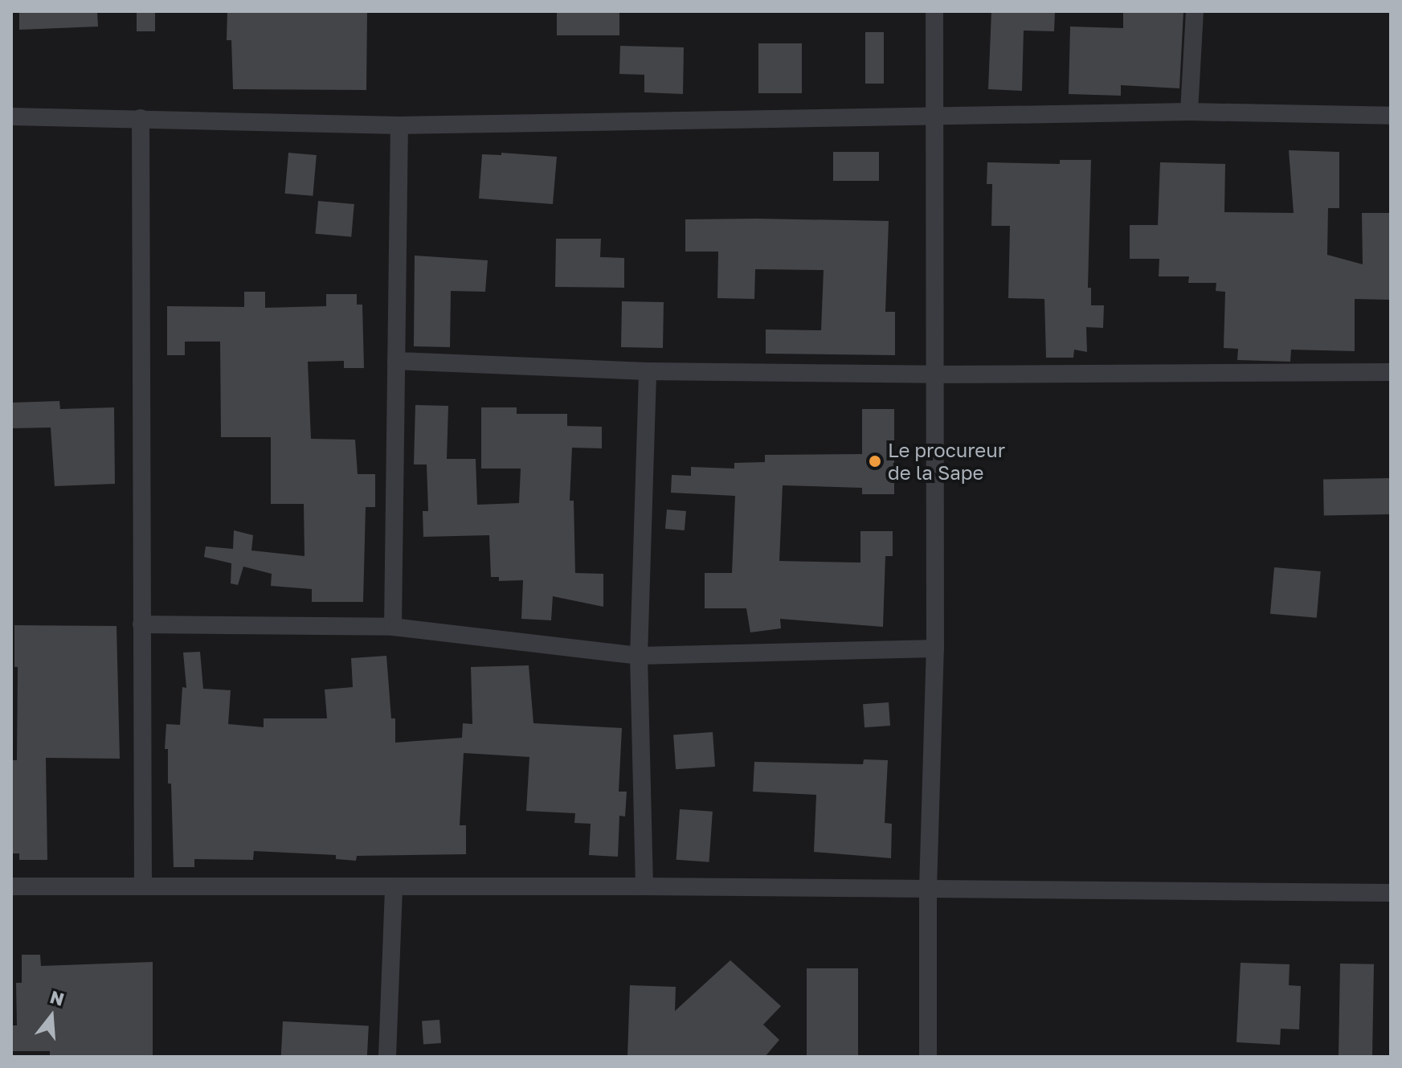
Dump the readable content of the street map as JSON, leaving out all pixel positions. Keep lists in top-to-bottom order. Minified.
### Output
{"places":["Le procureur de la Sape"],"north":"top"}
